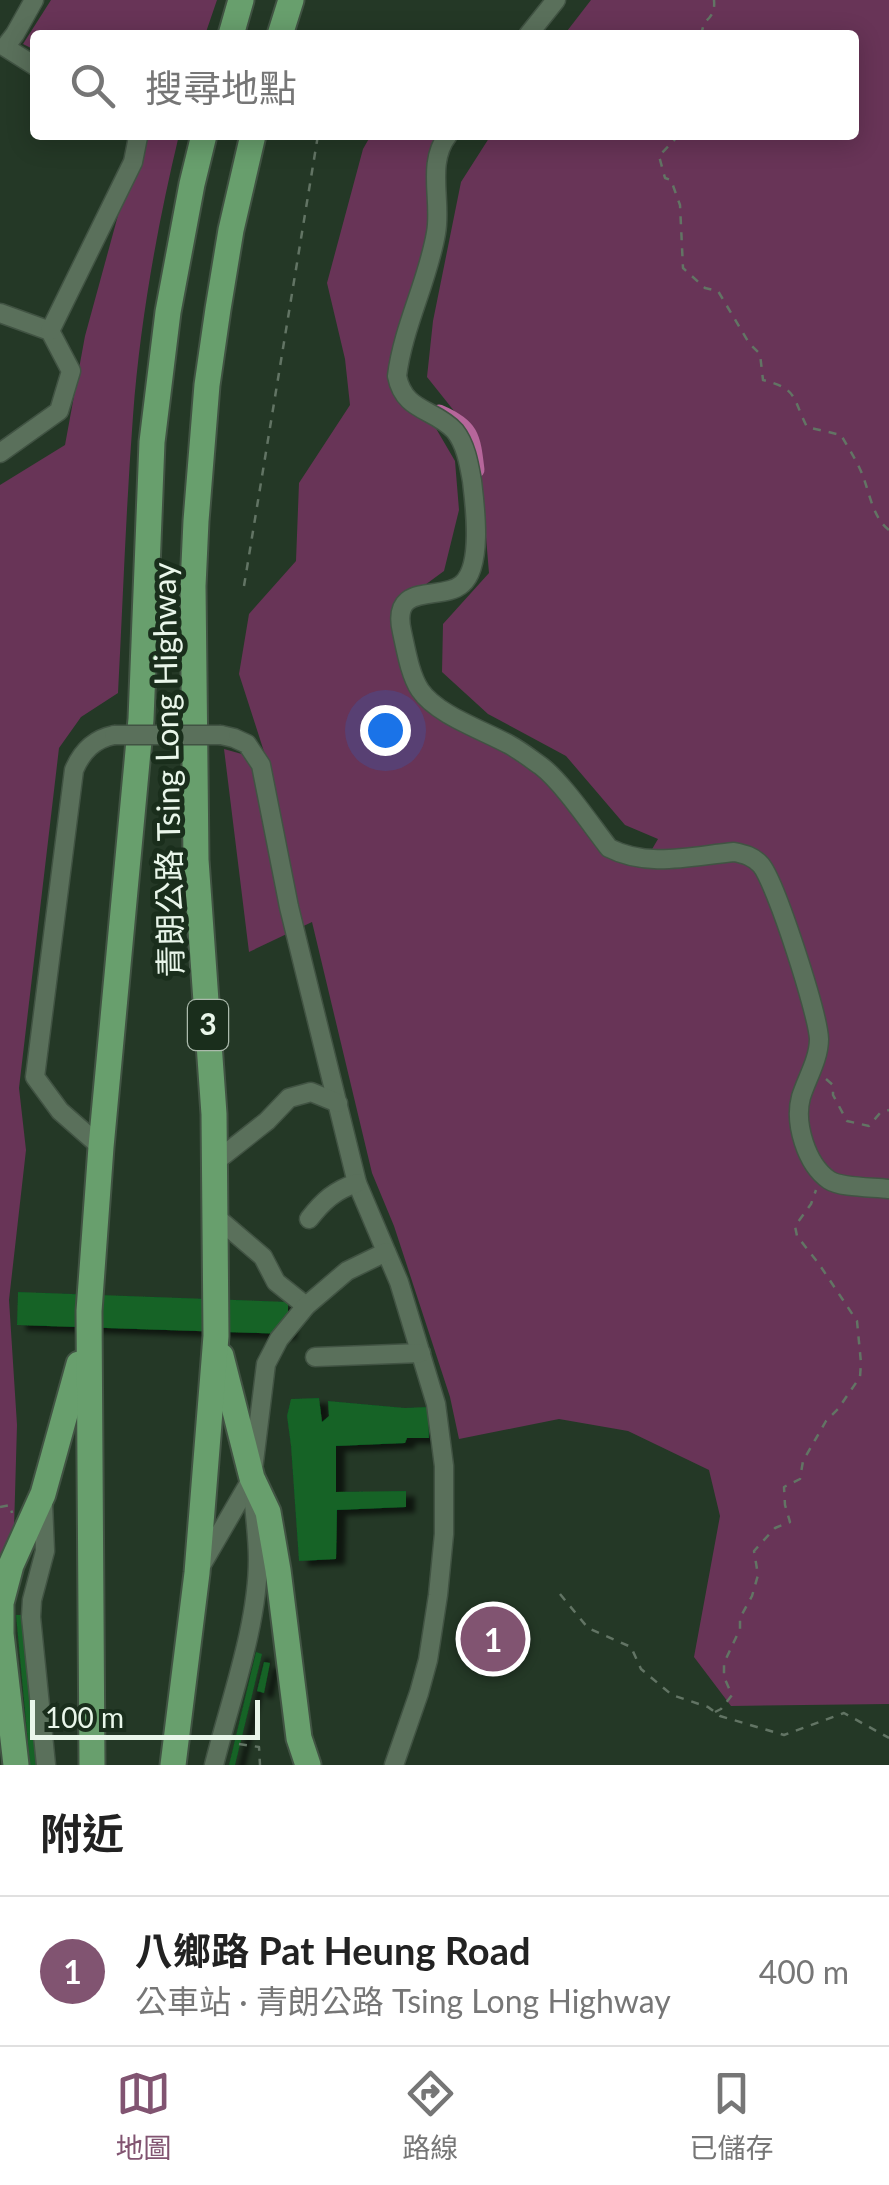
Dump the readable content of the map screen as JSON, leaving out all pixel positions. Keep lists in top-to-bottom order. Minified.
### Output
{"streets":{"highway":["青朗公路 Tsing Long Highway","3"]},"scale_bar":"100 m","page":{"search":"搜尋地點","pins":"1","scale":"100 m","heading":"附近","list":[{"mark":"1","name":"八鄉路 Pat Heung Road","note":"公車站 · 青朗公路 Tsing Long Highway","value":"400 m"}],"nav":["地圖","路線","已儲存"]}}
